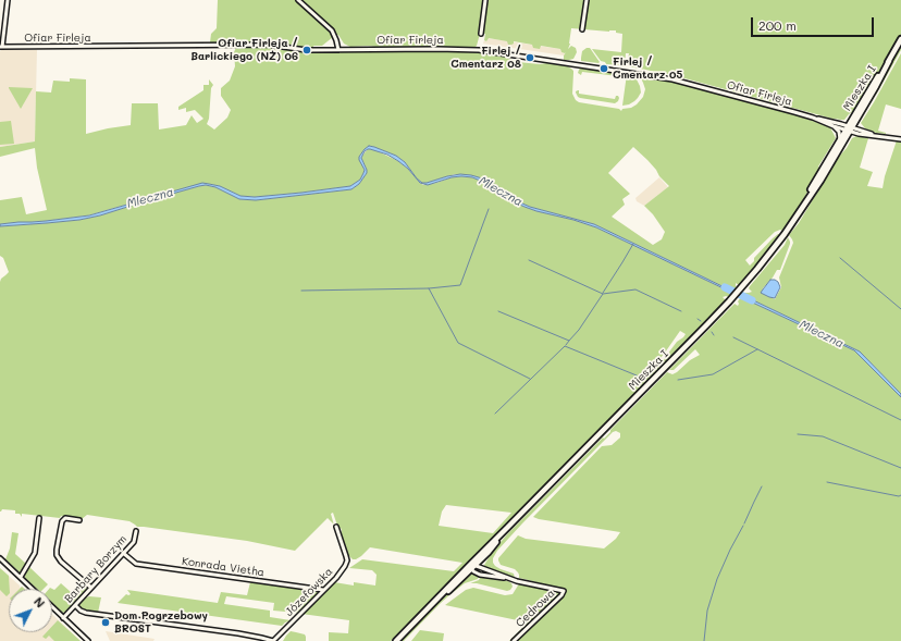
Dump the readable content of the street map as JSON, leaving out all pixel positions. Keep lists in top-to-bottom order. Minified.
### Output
{"streets":{"street":["Ofiar Firleja","Mieszka I","Konrada Vietha","Barbary Borzym","Józefowska","Cedrowa"]},"crossings":[["Ofiar Firleja","Mieszka I"],["Mieszka I","Cedrowa"],["Konrada Vietha","Barbary Borzym"],["Konrada Vietha","Józefowska"]],"water":["Mleczna"],"places":["Ofiar Firleja / Barlickiego (NŻ) 06","Firlej / Cmentarz 08","Firlej / Cmentarz 05","Dom Pogrzebowy BROST"],"scale_bar":"200 m","north":"top right"}
